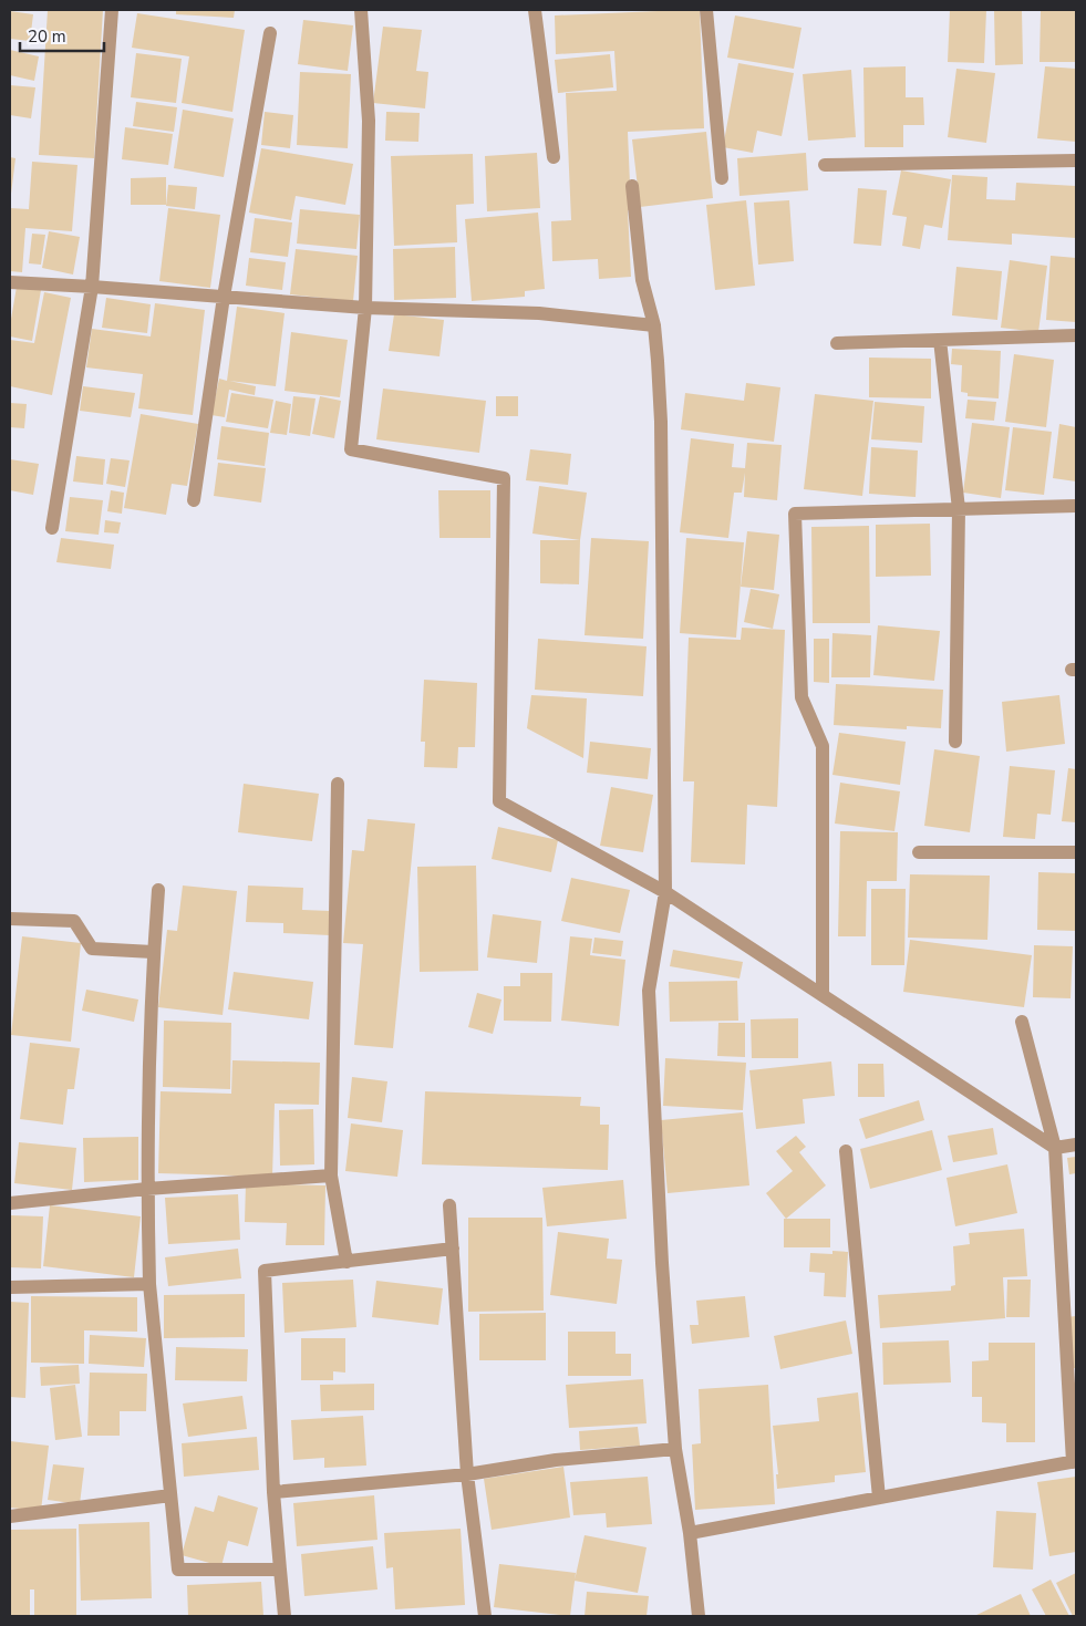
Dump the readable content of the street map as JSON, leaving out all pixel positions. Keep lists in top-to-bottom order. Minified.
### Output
{"scale_bar":"20 m"}
